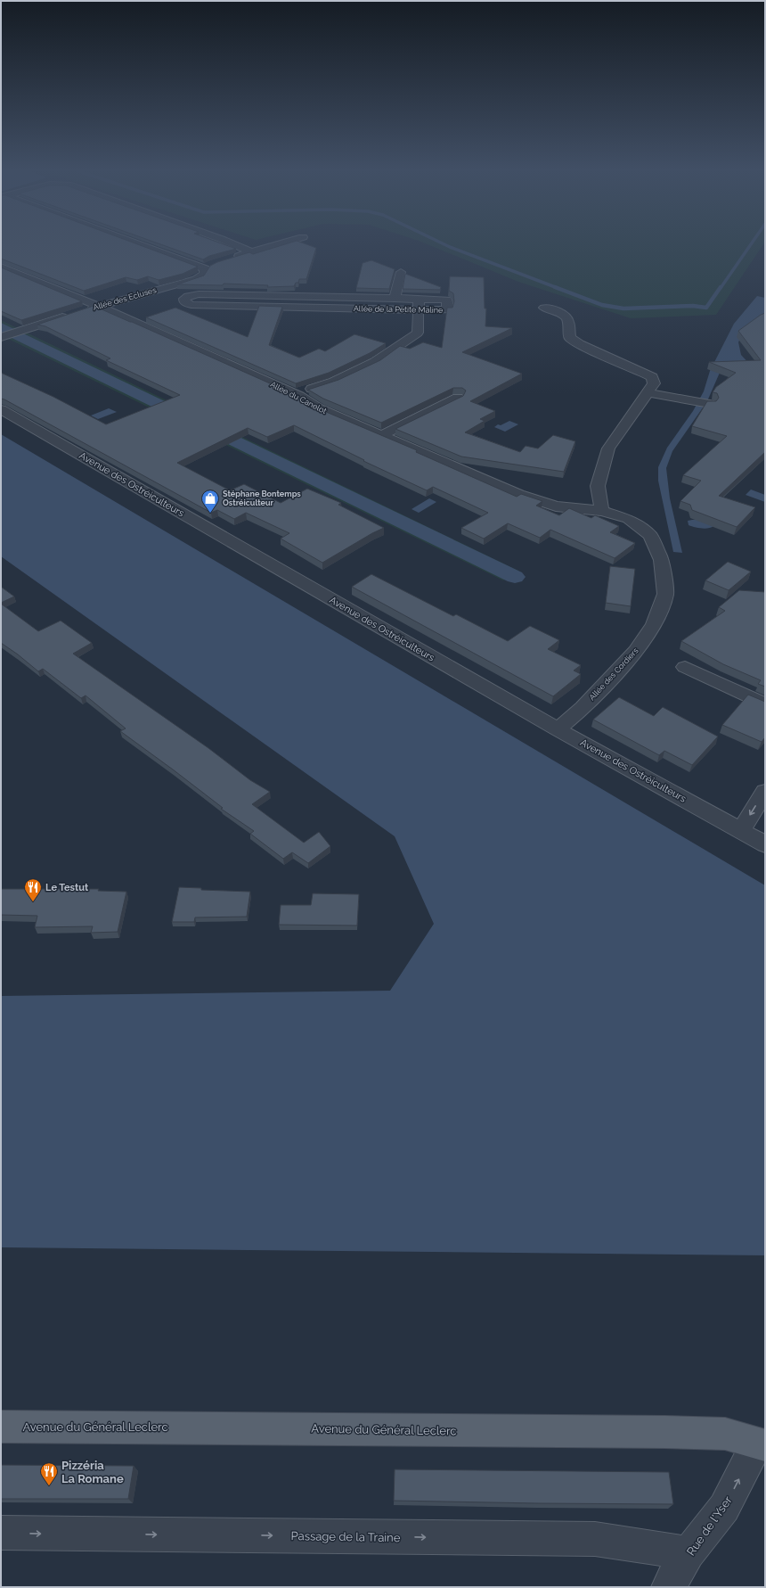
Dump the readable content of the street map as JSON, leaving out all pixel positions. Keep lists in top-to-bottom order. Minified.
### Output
{"streets":{"main road":["Avenue du Général Leclerc"],"street":["Allée des Ecluses","Allée de la Petite Maline","Allée du Canelot","Avenue des Ostréiculteurs","Allée des Cordiers","Rue de l'Yser","Passage de la Traine"]},"crossings":[["Allée des Ecluses","Allée de la Petite Maline"],["Allée des Ecluses","Allée du Canelot"],["Allée du Canelot","Allée des Cordiers"],["Avenue des Ostréiculteurs","Allée des Cordiers"],["Avenue du Général Leclerc","Rue de l'Yser"],["Rue de l'Yser","Passage de la Traine"]],"one_way":["Rue de l'Yser","Passage de la Traine"],"places":{"shop":["Stéphane Bontemps Ostréiculteur"],"restaurant":["Le Testut","Pizzéria La Romane"]}}
